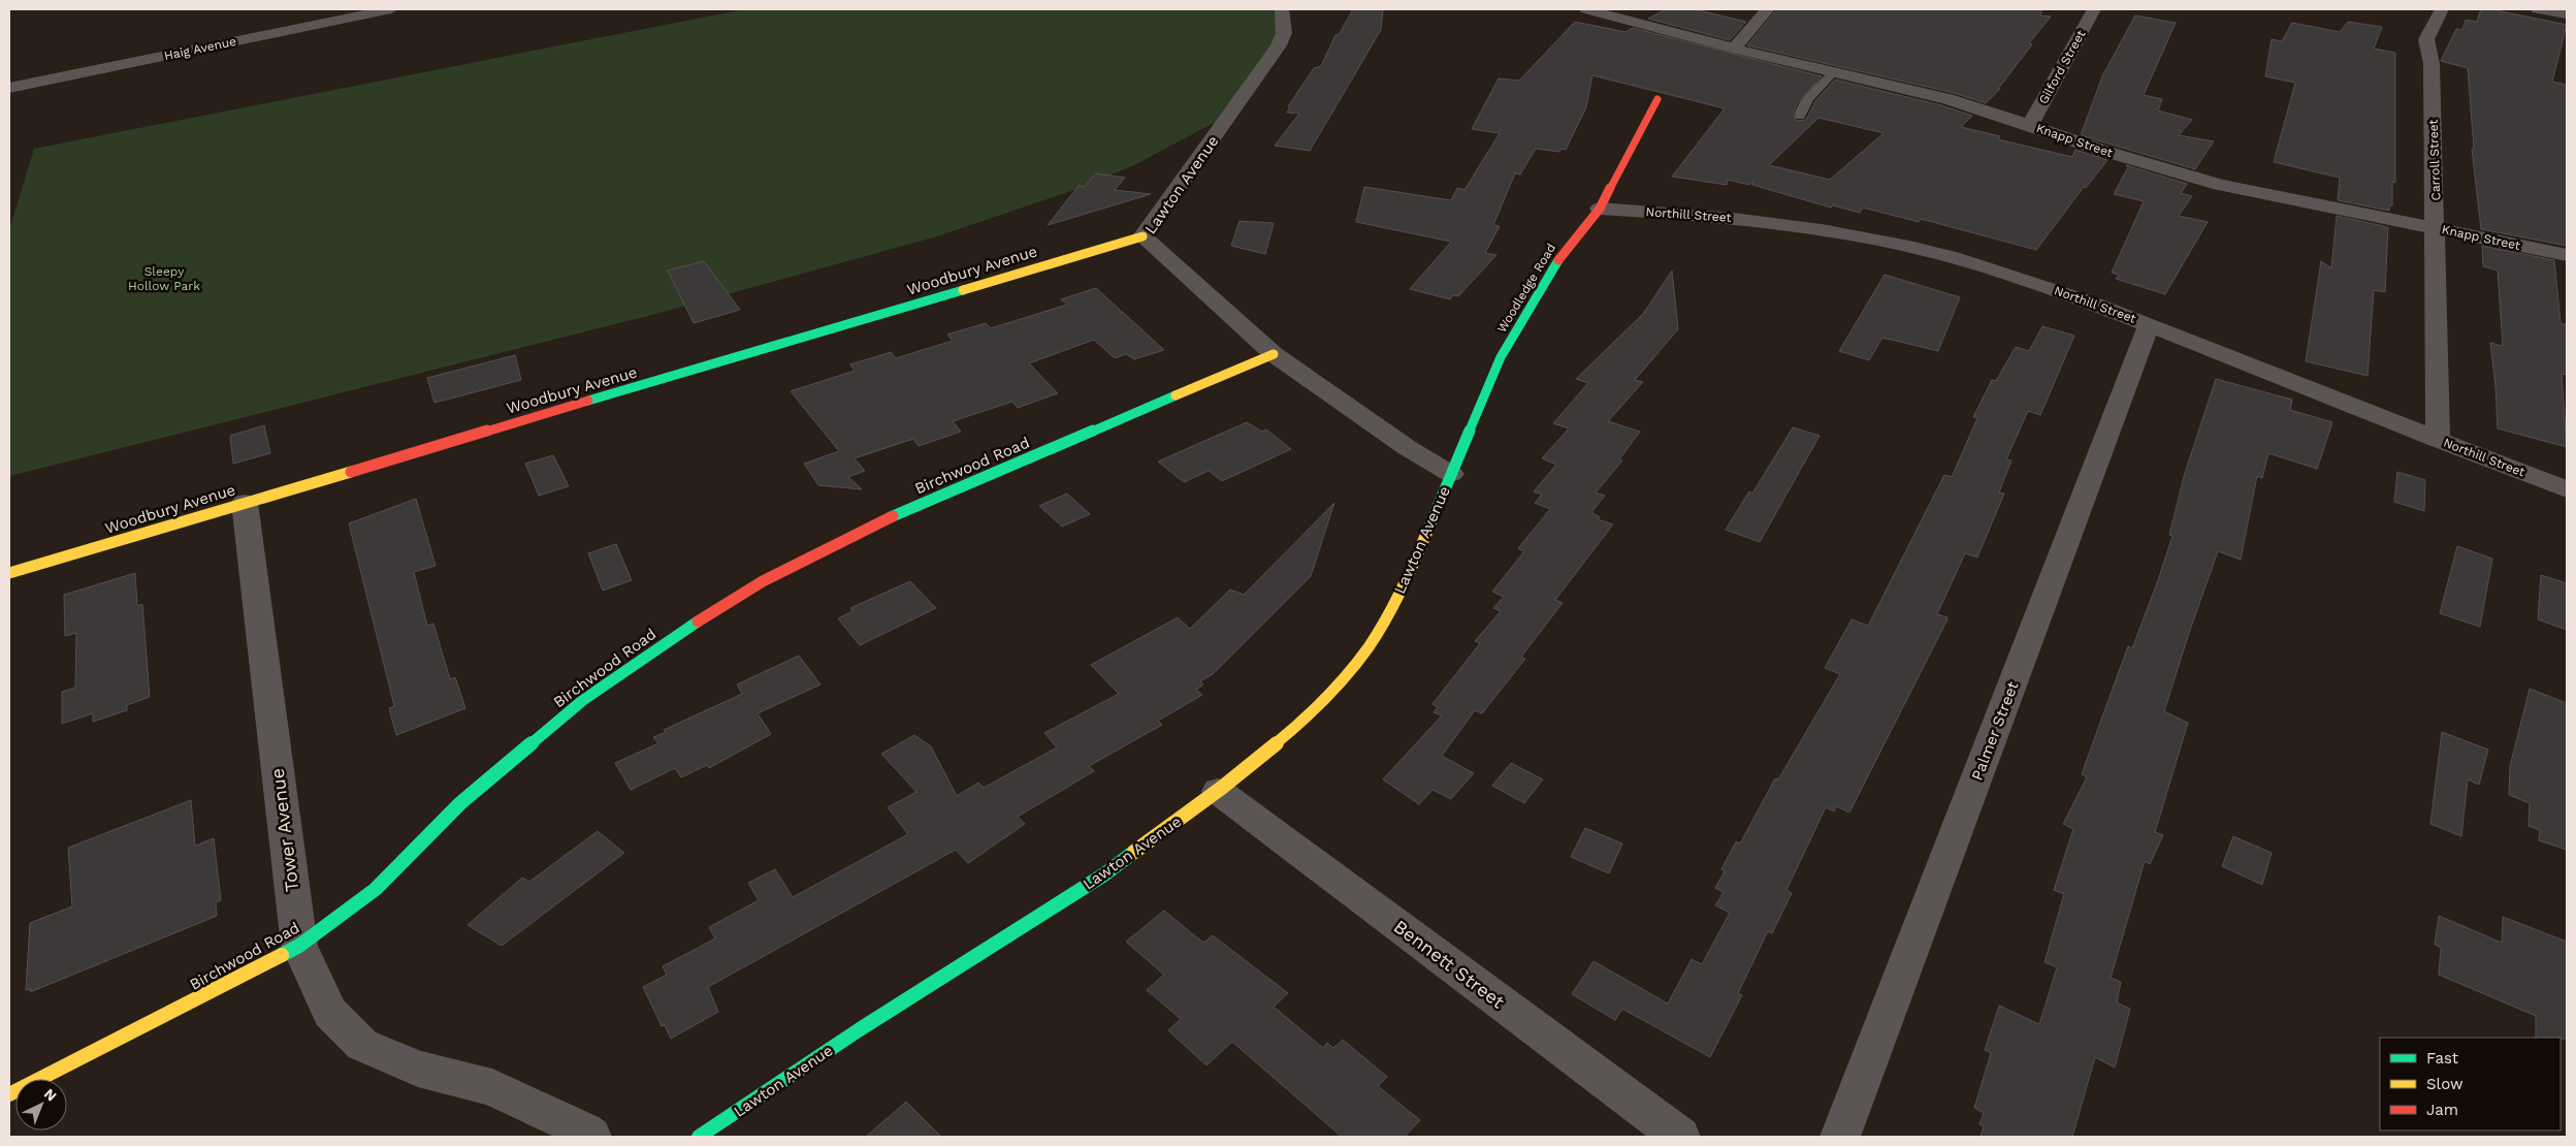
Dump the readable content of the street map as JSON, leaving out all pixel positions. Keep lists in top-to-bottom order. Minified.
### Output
{"streets":{"street":["Haig Avenue","Gilford Street","Knapp Street","Carroll Street","Lawton Avenue","Northill Street","Woodbury Avenue","Woodledge Road","Birchwood Road","Palmer Street","Tower Avenue","Bennett Street"]},"crossings":[["Gilford Street","Knapp Street"],["Knapp Street","Carroll Street"],["Carroll Street","Northill Street"],["Lawton Avenue","Woodbury Avenue"],["Lawton Avenue","Woodledge Road"],["Lawton Avenue","Birchwood Road"],["Lawton Avenue","Bennett Street"],["Northill Street","Woodledge Road"],["Northill Street","Palmer Street"],["Woodbury Avenue","Tower Avenue"],["Birchwood Road","Tower Avenue"]],"parks":["Sleepy Hollow Park"],"legend":["Fast","Slow","Jam"],"north":"top right"}
